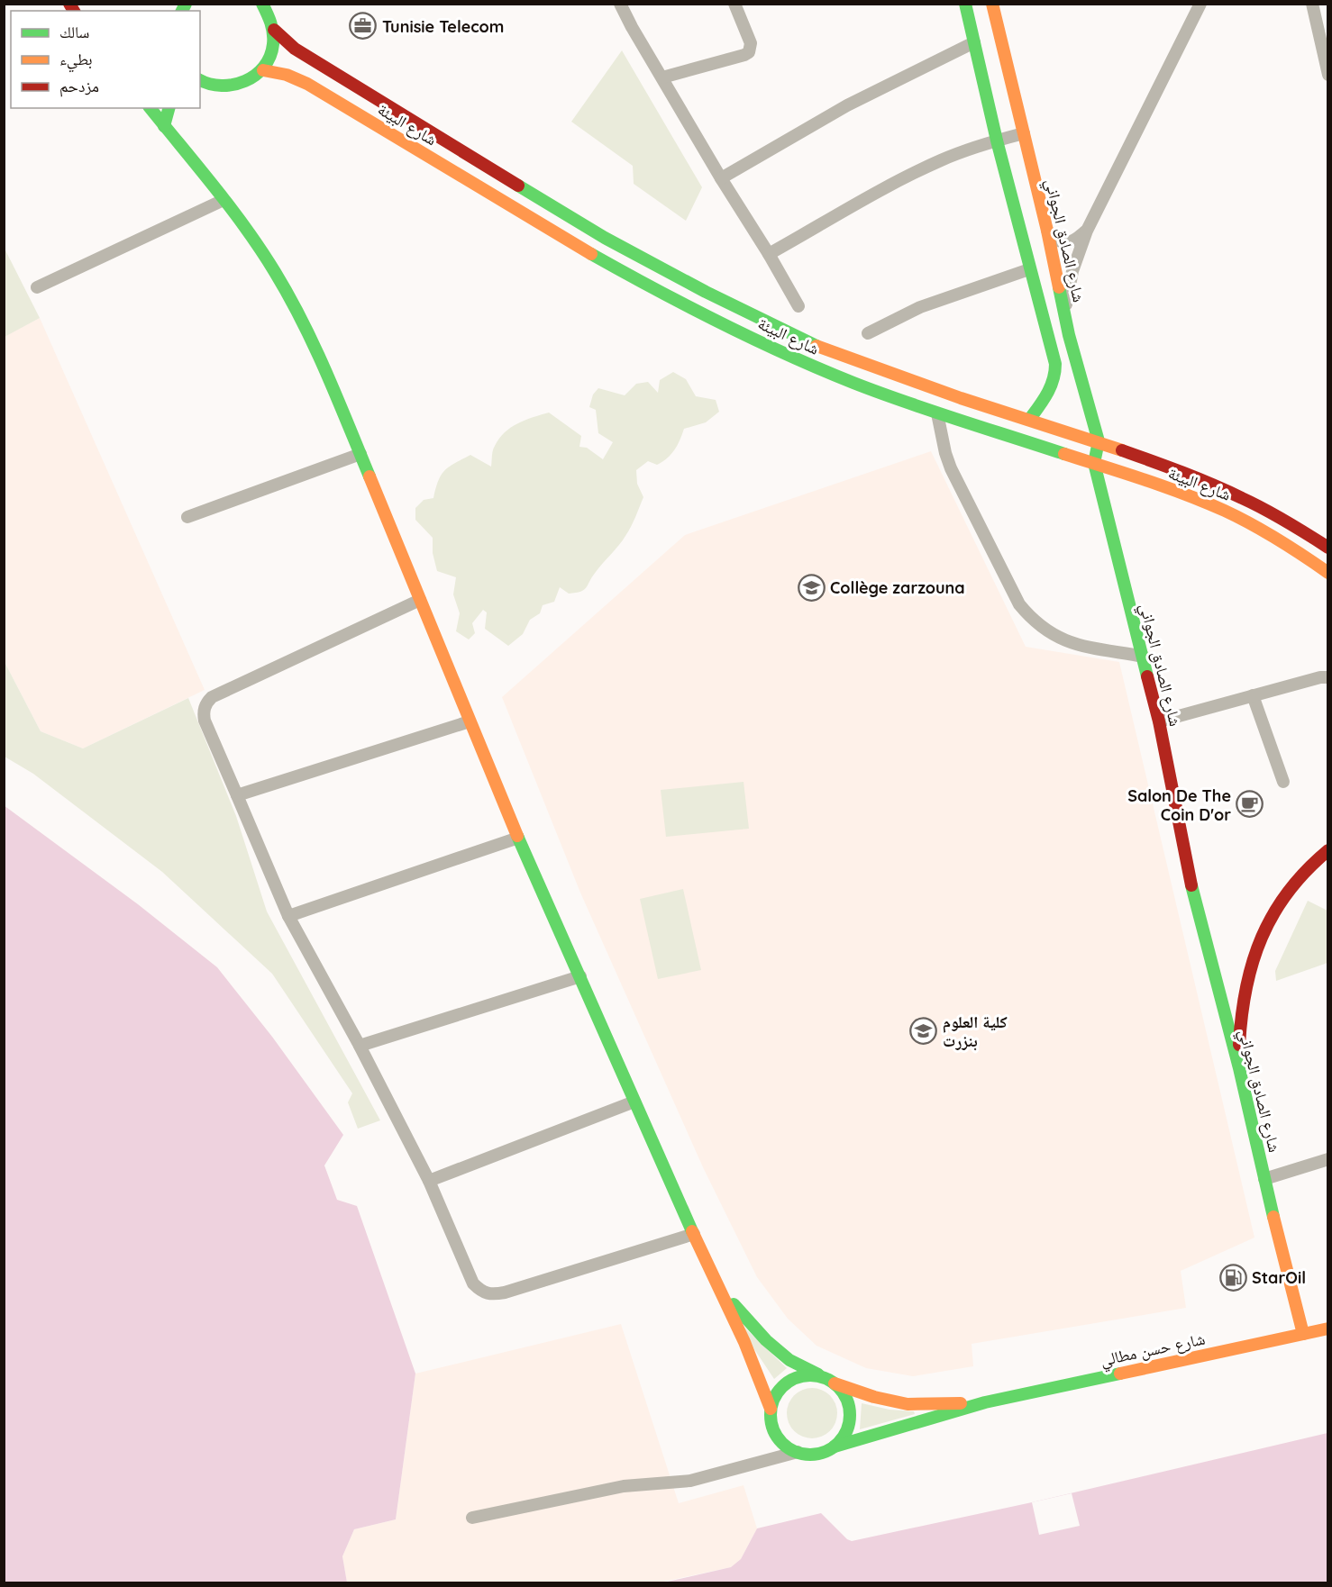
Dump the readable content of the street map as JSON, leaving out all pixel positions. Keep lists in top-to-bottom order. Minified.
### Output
{"streets":{"street":["شارع البيئة","شارع الصادق الجواني","شارع حسن مطالي"]},"crossings":[["شارع البيئة","شارع الصادق الجواني"],["شارع الصادق الجواني","شارع حسن مطالي"]],"places":{"office":["Tunisie Telecom"],"school or university":["Collège zarzouna","كلية العلوم بنزرت"],"cafe":["Salon De The Coin D'or"],"fuel station":["StarOil"]},"legend":["سالك","بطيء","مزدحم"]}
